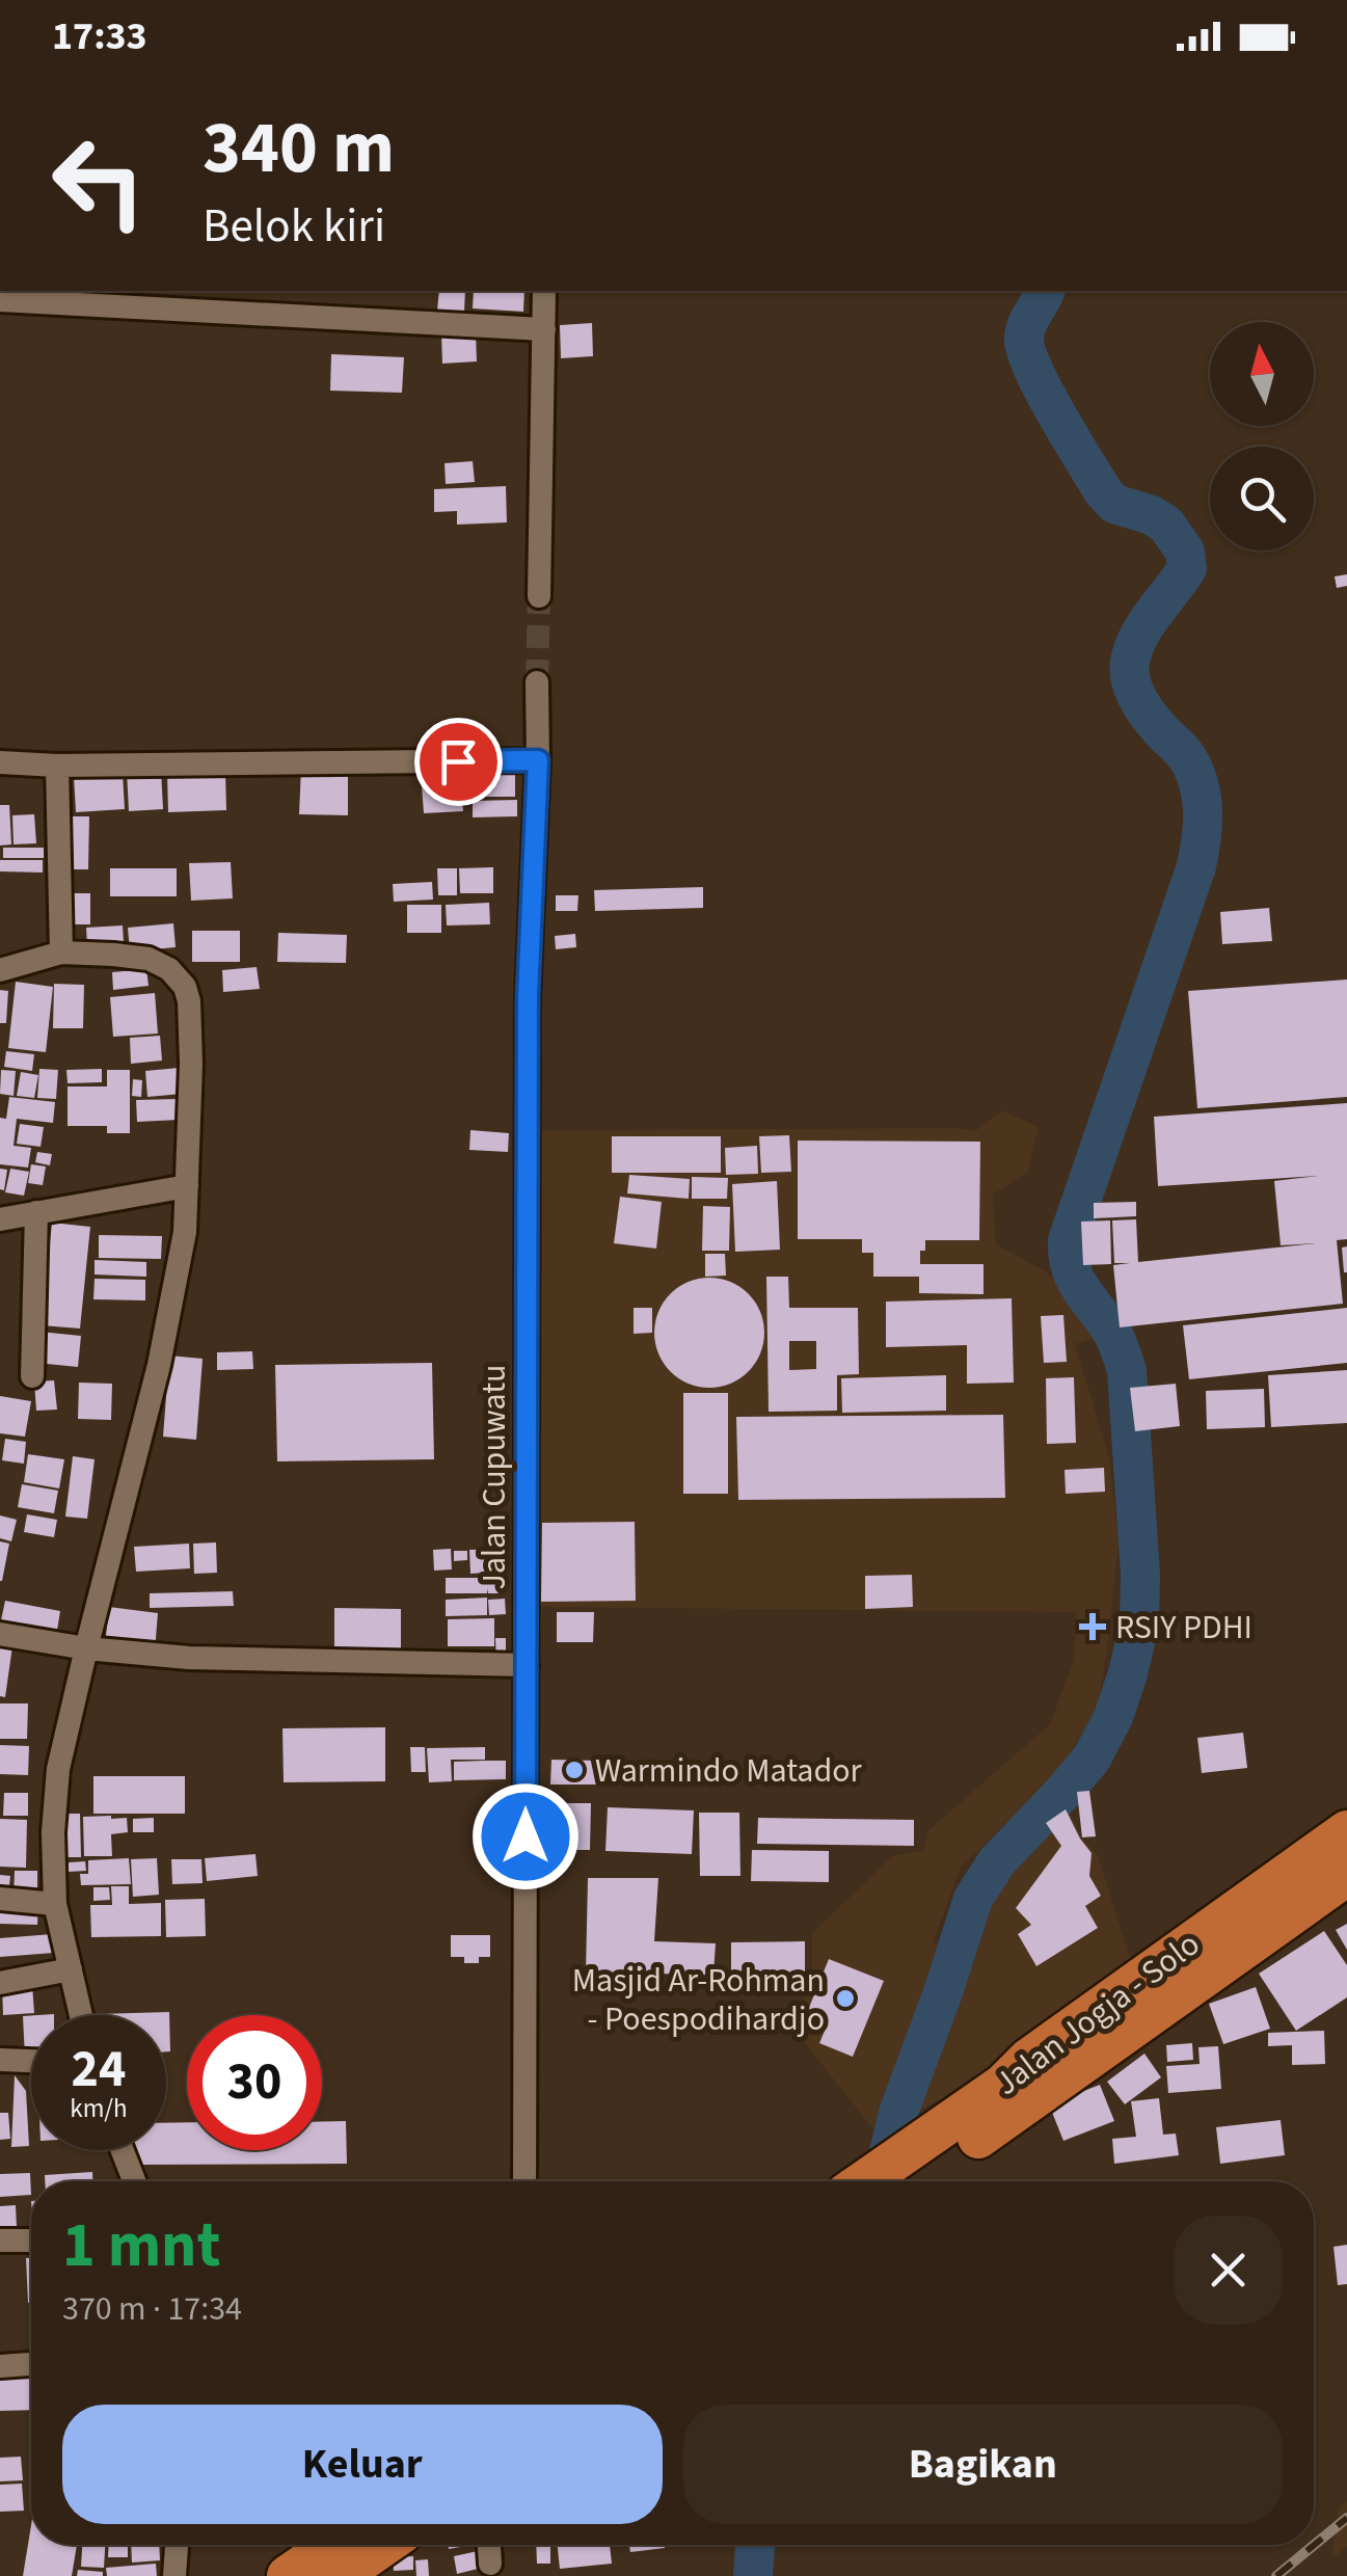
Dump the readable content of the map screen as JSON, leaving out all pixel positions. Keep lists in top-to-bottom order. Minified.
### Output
{"streets":{"highway":["Jalan Jogja - Solo"],"street":["Jalan Cupuwatu"]},"places":{"health":["RSIY PDHI"],"other":["Warmindo Matador","Masjid Ar-Rohman - Poespodihardjo"]},"north":"top","page":{"status":"17:33","turn":["340 m","Belok kiri"],"speed":"24 km/h","limit":"30","heading":["1 mnt","370 m · 17:34"],"buttons":["Keluar","Bagikan"]}}
